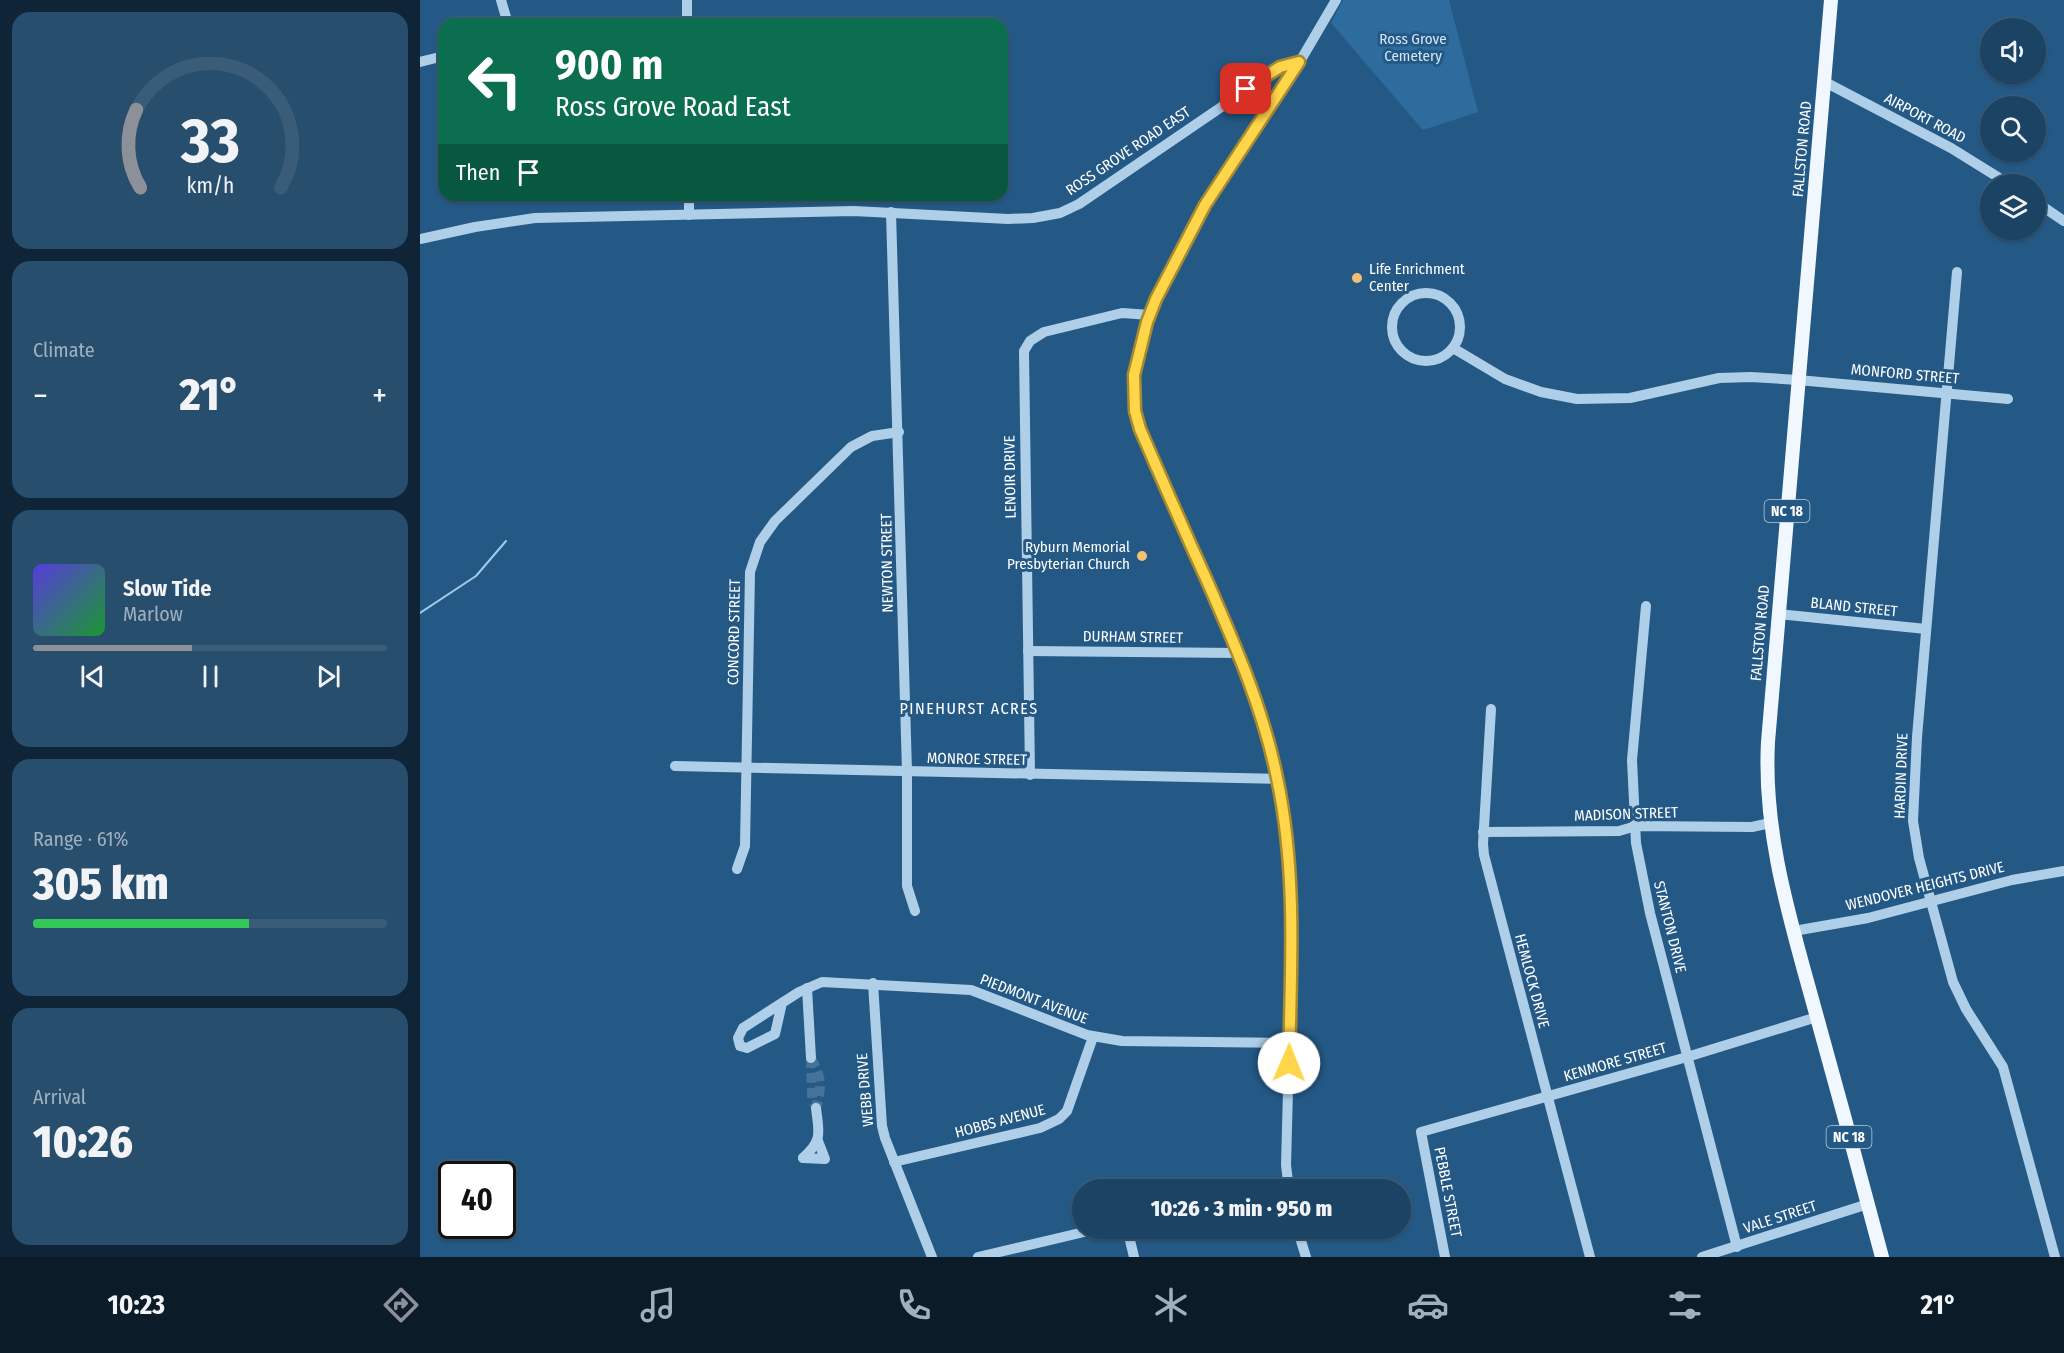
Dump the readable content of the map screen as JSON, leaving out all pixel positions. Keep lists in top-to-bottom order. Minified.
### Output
{"streets":{"main road":["FALLSTON ROAD","NC 18"],"street":["AIRPORT ROAD","ROSS GROVE ROAD EAST","MONFORD STREET","LENOIR DRIVE","NEWTON STREET","BLAND STREET","CONCORD STREET","DURHAM STREET","MONROE STREET","HARDIN DRIVE","MADISON STREET","WENDOVER HEIGHTS DRIVE","STANTON DRIVE","HEMLOCK DRIVE","PIEDMONT AVENUE","KENMORE STREET","WEBB DRIVE","HOBBS AVENUE","PEBBLE STREET","VALE STREET"]},"crossings":[["AIRPORT ROAD","FALLSTON ROAD"],["FALLSTON ROAD","MONFORD STREET"],["FALLSTON ROAD","BLAND STREET"],["FALLSTON ROAD","MADISON STREET"],["FALLSTON ROAD","WENDOVER HEIGHTS DRIVE"],["FALLSTON ROAD","KENMORE STREET"],["FALLSTON ROAD","VALE STREET"],["ROSS GROVE ROAD EAST","NEWTON STREET"],["MONFORD STREET","HARDIN DRIVE"],["LENOIR DRIVE","DURHAM STREET"],["LENOIR DRIVE","MONROE STREET"],["NEWTON STREET","CONCORD STREET"],["NEWTON STREET","MONROE STREET"],["BLAND STREET","HARDIN DRIVE"],["CONCORD STREET","MONROE STREET"],["HARDIN DRIVE","WENDOVER HEIGHTS DRIVE"],["MADISON STREET","STANTON DRIVE"],["MADISON STREET","HEMLOCK DRIVE"],["STANTON DRIVE","KENMORE STREET"],["STANTON DRIVE","VALE STREET"],["HEMLOCK DRIVE","KENMORE STREET"],["PIEDMONT AVENUE","WEBB DRIVE"],["PIEDMONT AVENUE","HOBBS AVENUE"],["KENMORE STREET","PEBBLE STREET"],["WEBB DRIVE","HOBBS AVENUE"]],"districts":["PINEHURST ACRES"],"parks":["Ross Grove Cemetery"],"places":["Life Enrichment Center","Ryburn Memorial Presbyterian Church"],"page":{"turn":["900 m","Ross Grove Road East"],"then":"Then","tile":["Climate",["Range · 61%","305 km"],["Arrival","10:26"]],"heat":["−","21°","+"],"song":["Slow Tide","Marlow"],"limit":"40","trip":"10:26 · 3 min · 950 m","tabs":["10:23","21°"],"gauge":["33","km/h"]}}
